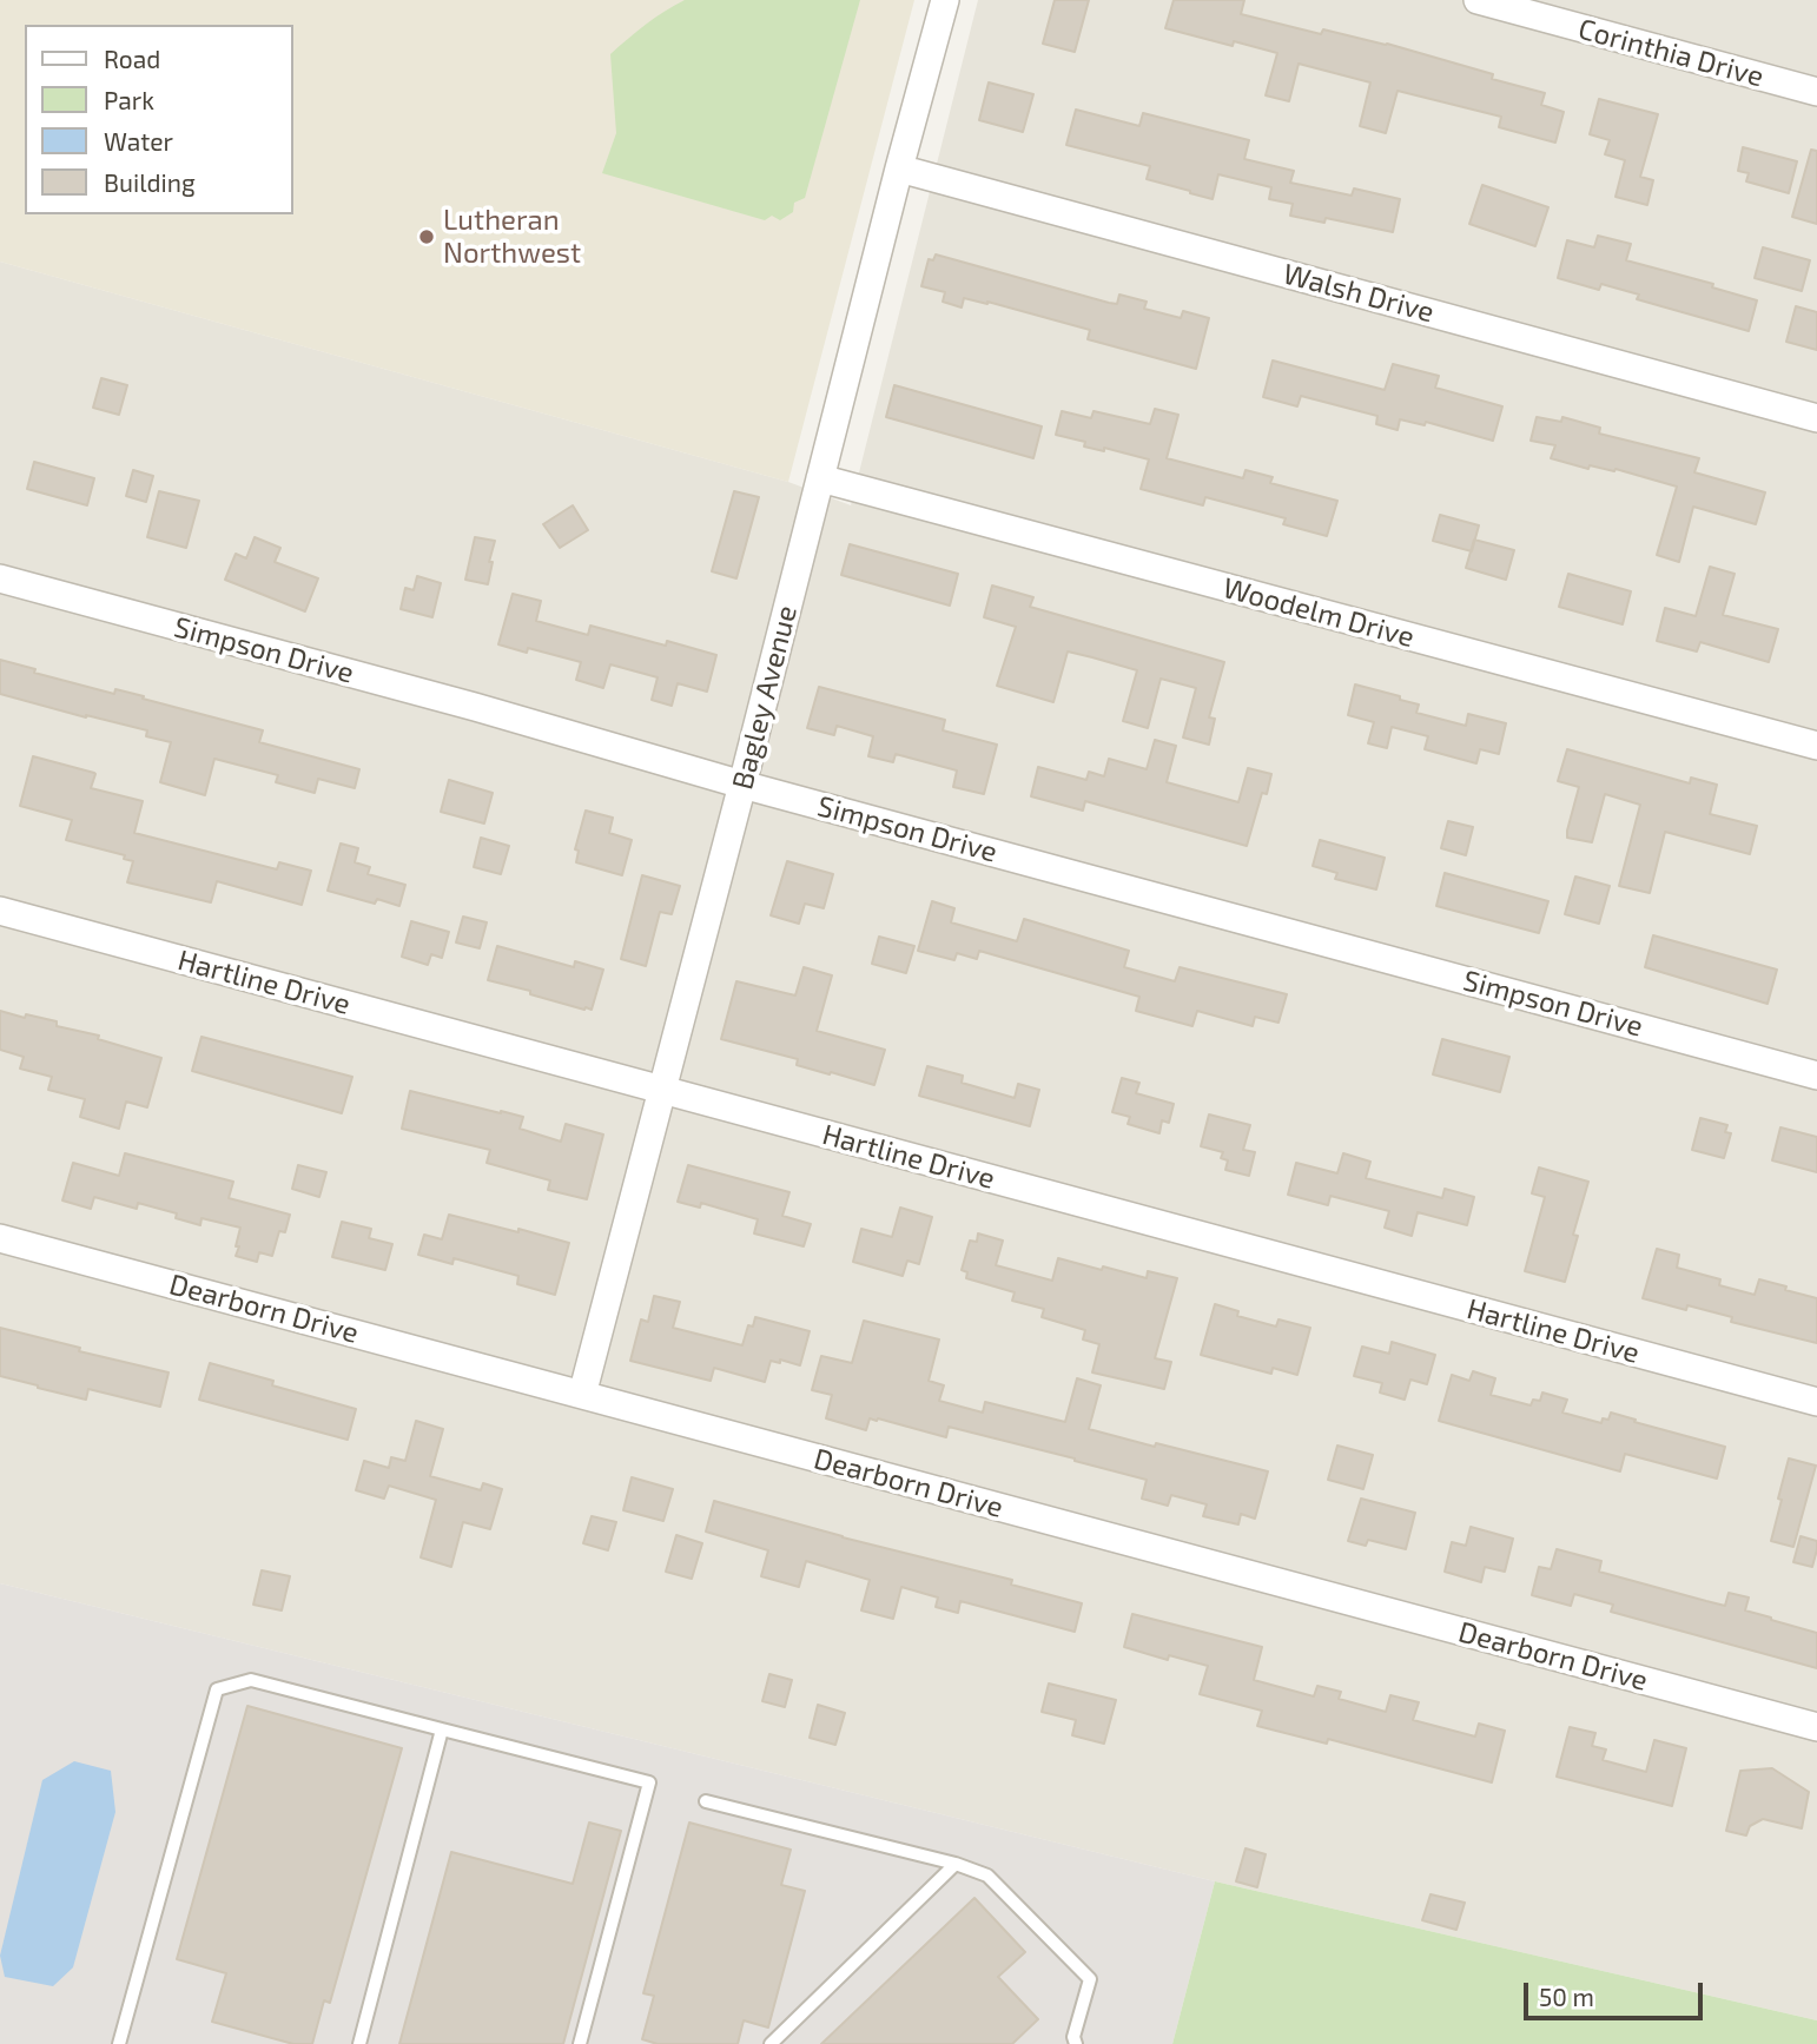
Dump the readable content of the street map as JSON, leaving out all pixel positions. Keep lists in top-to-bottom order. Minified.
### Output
{"streets":{"street":["Corinthia Drive","Walsh Drive","Woodelm Drive","Simpson Drive","Bagley Avenue","Hartline Drive","Dearborn Drive"]},"crossings":[["Walsh Drive","Bagley Avenue"],["Woodelm Drive","Bagley Avenue"],["Simpson Drive","Bagley Avenue"],["Bagley Avenue","Hartline Drive"],["Bagley Avenue","Dearborn Drive"]],"places":["Lutheran Northwest"],"legend":["Road","Park","Water","Building"],"scale_bar":"50 m"}
